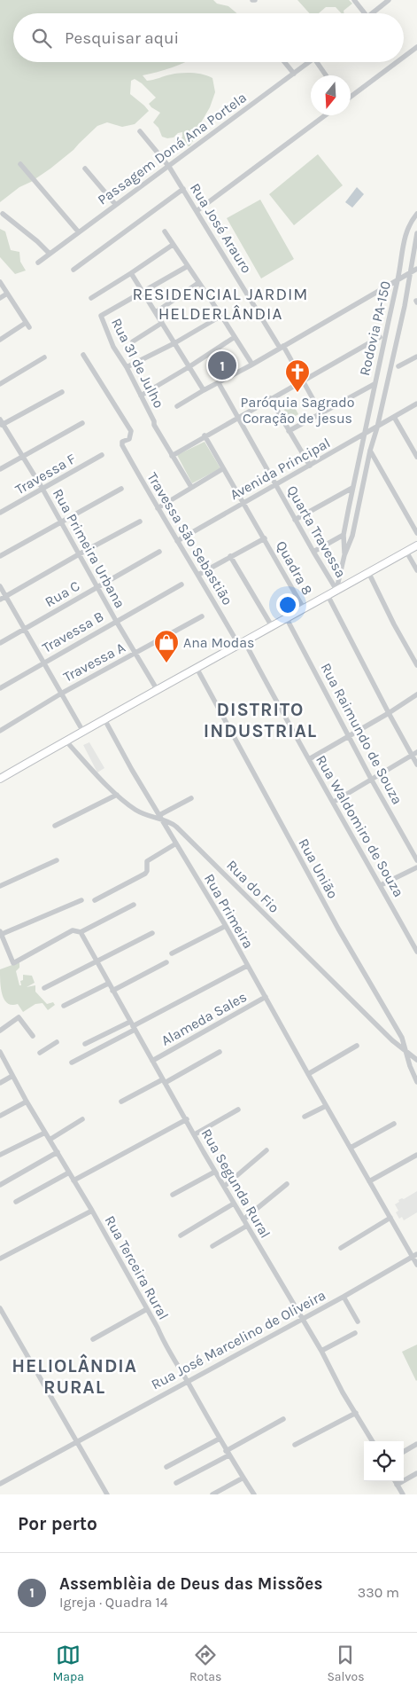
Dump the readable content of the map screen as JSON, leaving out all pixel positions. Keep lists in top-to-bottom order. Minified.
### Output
{"streets":{"street":["Passagem Doná Ana Portela","Rua José Arauro","Rodovia PA-150","Rua 31 de Julho","Avenida Principal","Travessa F","Quarta Travessa","Travessa São Sebastião","Rua Primeira Urbana","Quadra 8","Rua C","Travessa B","Travessa A","Rua Raimundo de Souza","Rua Waldomiro de Souza","Rua União","Rua do Fio","Rua Primeira","Alameda Sales","Rua Segunda Rural","Rua Terceira Rural","Rua José Marcelino de Oliveira"]},"crossings":[["Passagem Doná Ana Portela","Rua José Arauro"],["Rodovia PA-150","Avenida Principal"],["Rodovia PA-150","Quarta Travessa"],["Avenida Principal","Quarta Travessa"],["Avenida Principal","Travessa São Sebastião"],["Avenida Principal","Quadra 8"],["Travessa F","Rua Primeira Urbana"],["Travessa São Sebastião","Rua Waldomiro de Souza"],["Rua Primeira Urbana","Rua C"],["Rua Primeira Urbana","Travessa B"],["Rua Primeira Urbana","Travessa A"],["Rua União","Rua do Fio"],["Rua do Fio","Rua Primeira"],["Rua Primeira","Alameda Sales"],["Rua Primeira","Rua José Marcelino de Oliveira"],["Alameda Sales","Rua Segunda Rural"],["Rua Segunda Rural","Rua José Marcelino de Oliveira"],["Rua Terceira Rural","Rua José Marcelino de Oliveira"]],"districts":["RESIDENCIAL JARDIM HELDERLÂNDIA","DISTRITO INDUSTRIAL","HELIOLÂNDIA RURAL"],"places":{"church":["Paróquia Sagrado Coração de jesus"],"shop":["Ana Modas"]},"north":"bottom","page":{"search":"Pesquisar aqui","pins":"1","heading":"Por perto","list":[{"mark":"1","name":"Assemblèia de Deus das Missões","note":"Igreja · Quadra 14","value":"330 m"}],"nav":["Mapa","Rotas","Salvos"]}}
